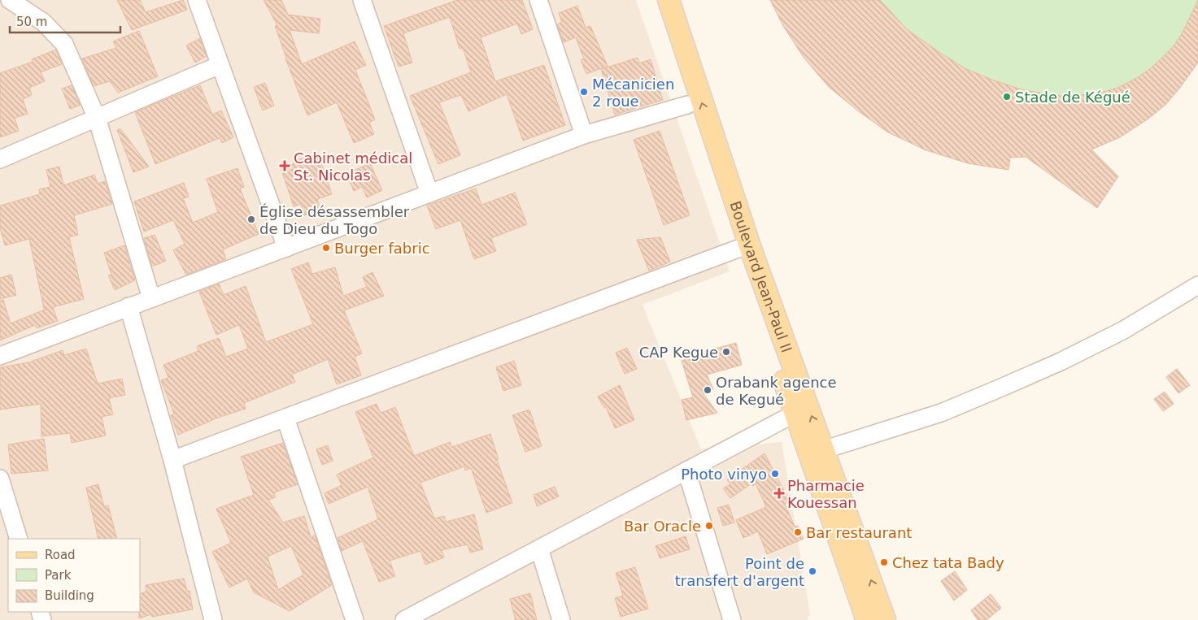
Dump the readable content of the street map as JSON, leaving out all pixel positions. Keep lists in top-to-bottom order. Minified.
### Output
{"streets":{"main road":["Boulevard Jean-Paul II"]},"places":{"other":["Mécanicien 2 roue","Stade de Kégué","Église désassembler de Dieu du Togo","Burger fabric","CAP Kegue","Orabank agence de Kegué","Photo vinyo","Bar Oracle","Bar restaurant","Chez tata Bady","Point de transfert d'argent"],"health":["Cabinet médical St. Nicolas","Pharmacie Kouessan"]},"legend":["Road","Park","Building"],"scale_bar":"50 m"}
